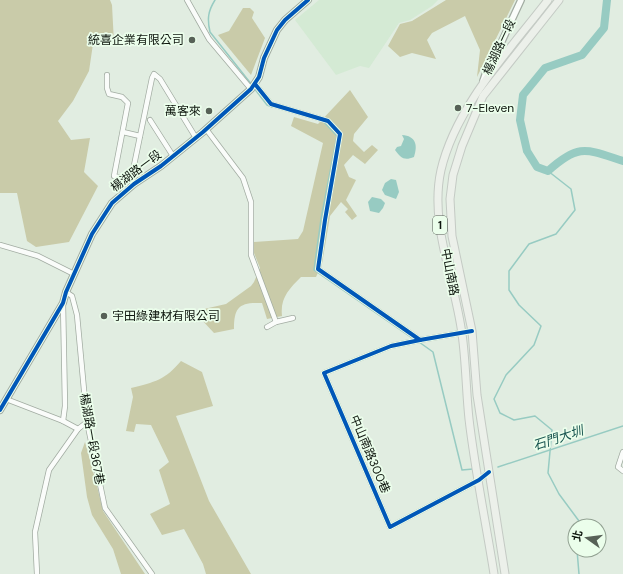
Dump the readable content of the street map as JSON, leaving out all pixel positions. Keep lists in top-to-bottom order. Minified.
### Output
{"streets":{"main road":["1","中山南路"],"street":["楊湖路一段","楊湖路一段367巷","中山南路300巷"]},"crossings":[["楊湖路一段","中山南路"],["楊湖路一段","楊湖路一段367巷"],["中山南路","中山南路300巷"]],"water":["石門大圳"],"places":["統喜企業有限公司","7-Eleven","萬客來","宇田綠建材有限公司"],"north":"left"}
